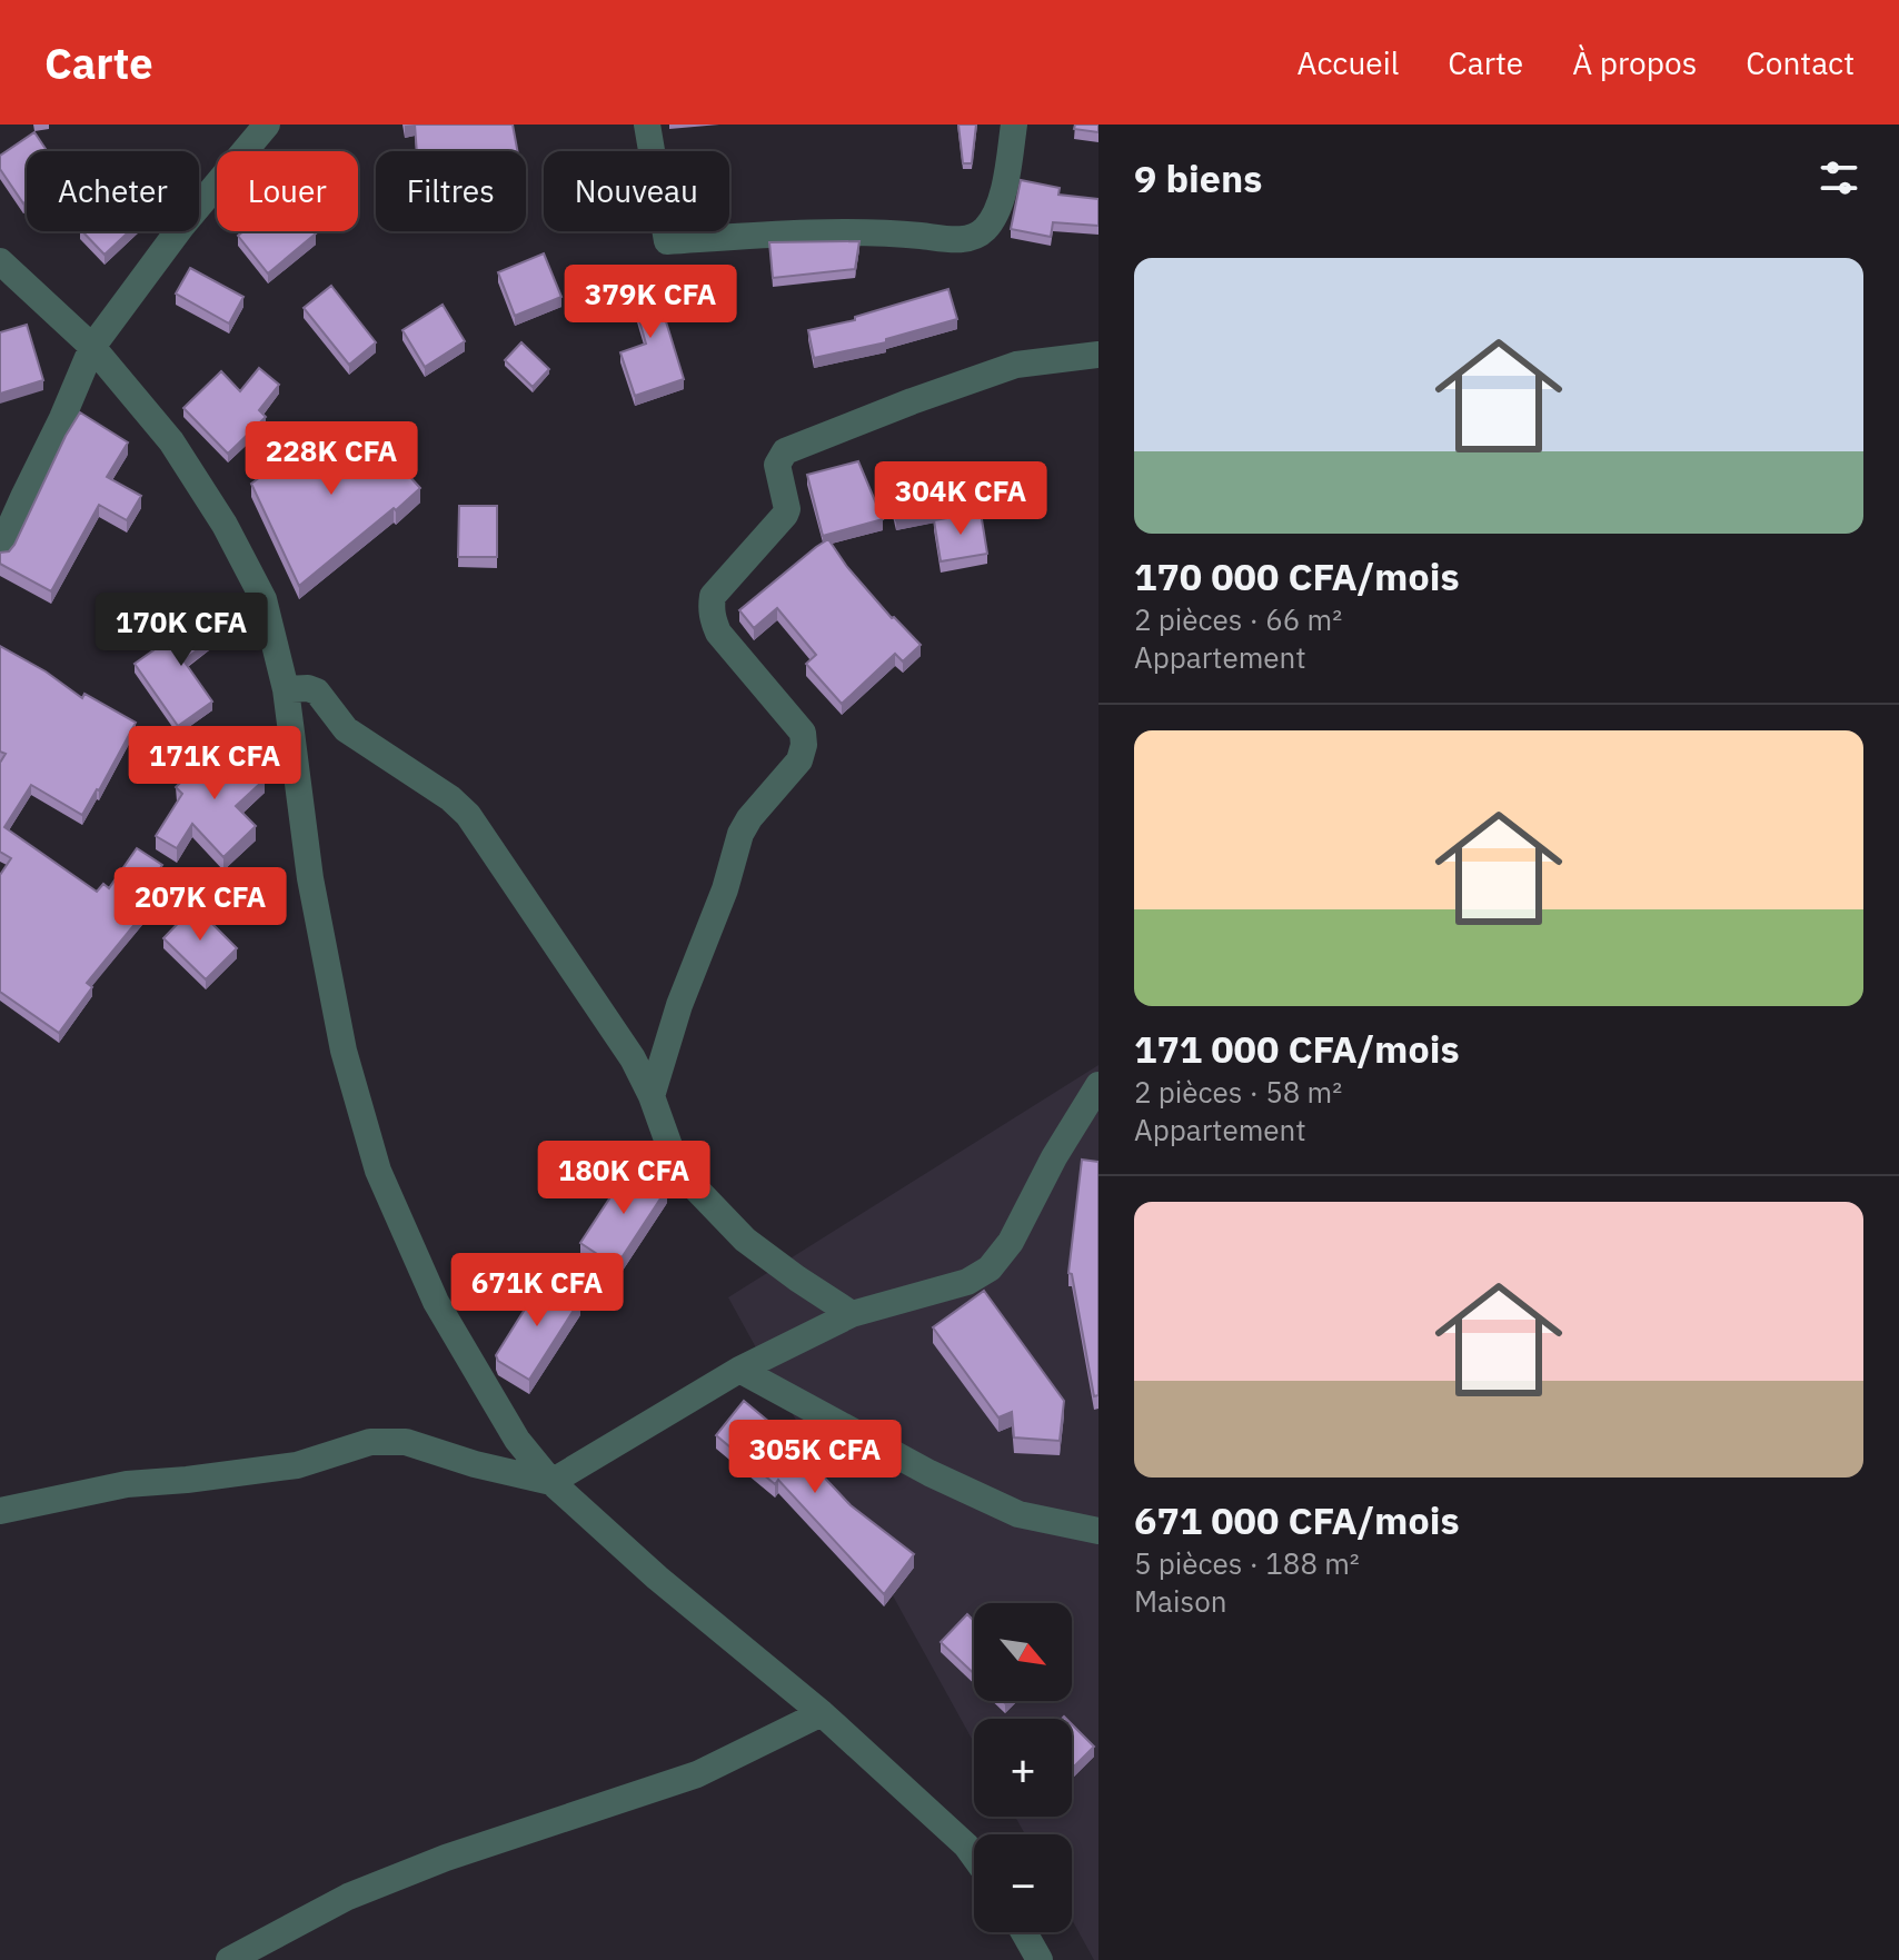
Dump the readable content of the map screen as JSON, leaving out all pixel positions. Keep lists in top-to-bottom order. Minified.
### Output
{"north":"bottom right","page":{"header":"Carte","nav":["Accueil","Carte","À propos","Contact"],"heading":"9 biens","chip":["Acheter","Louer","Filtres","Nouveau"],"list":[{"name":"170 000 CFA/mois","note":"2 pièces · 66 m² · Appartement"},{"name":"171 000 CFA/mois","note":"2 pièces · 58 m² · Appartement"},{"name":"671 000 CFA/mois","note":"5 pièces · 188 m² · Maison"}],"price":["379K CFA","228K CFA","304K CFA","170K CFA","171K CFA","207K CFA","180K CFA","671K CFA","305K CFA"],"map_buttons":["+","−"]}}
